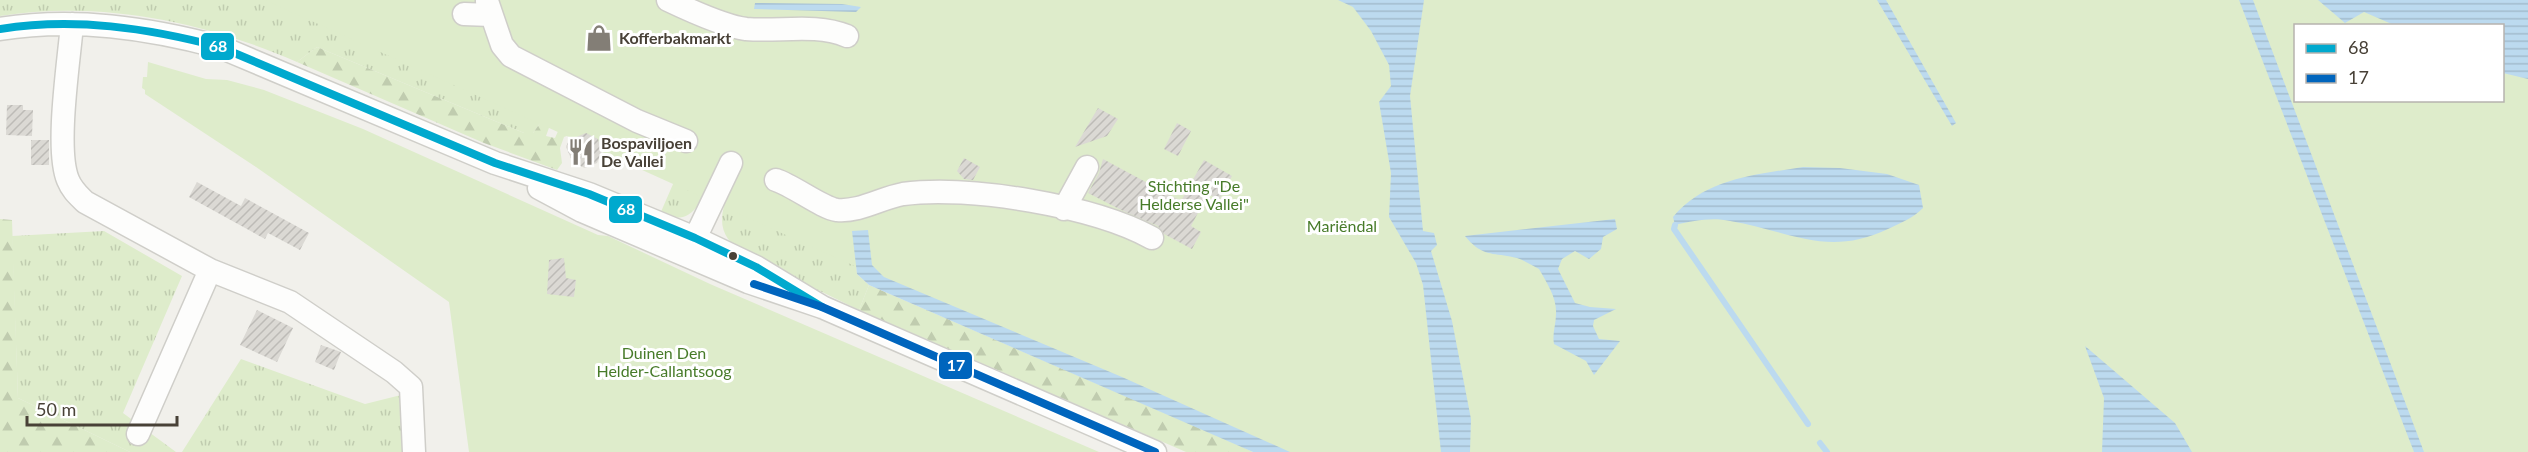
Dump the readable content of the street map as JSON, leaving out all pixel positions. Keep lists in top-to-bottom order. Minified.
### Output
{"parks":["Stichting \"De Helderse Vallei\"","Mariëndal","Duinen Den Helder-Callantsoog"],"places":{"shop":["Kofferbakmarkt"],"restaurant":["Bospaviljoen De Vallei"]},"lines":["transit line 68","transit line 17"],"legend":["68","17"],"scale_bar":"50 m"}
